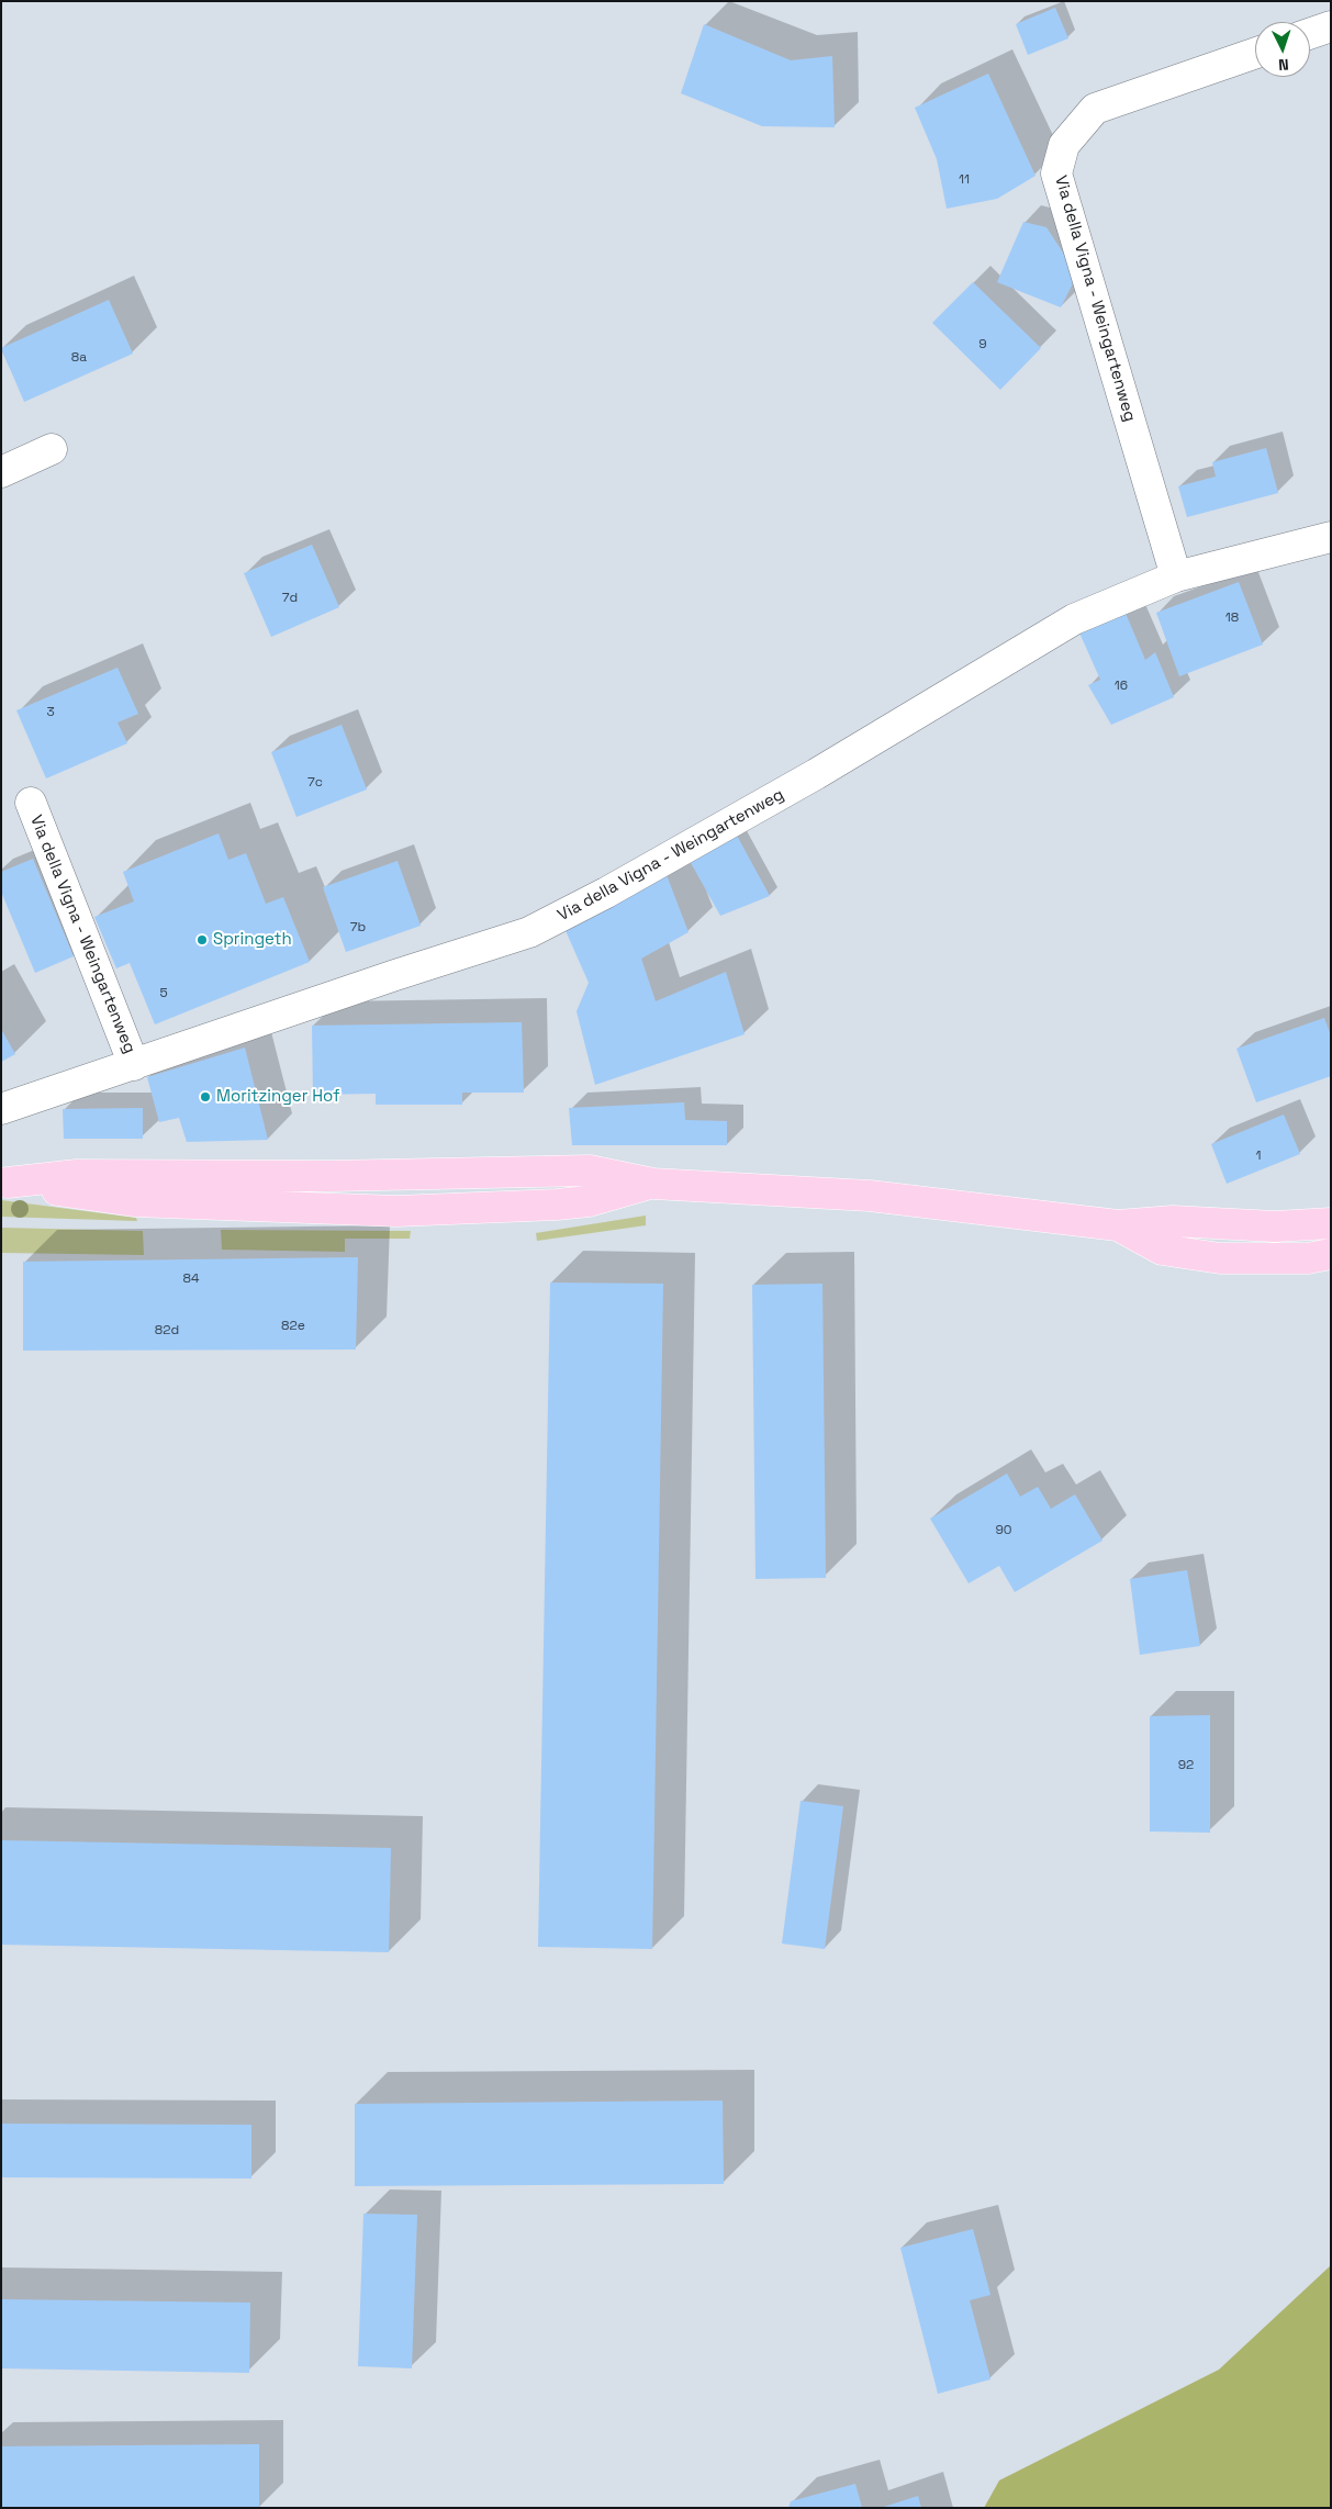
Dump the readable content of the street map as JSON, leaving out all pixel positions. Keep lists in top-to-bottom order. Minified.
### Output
{"streets":{"street":["Via della Vigna - Weingartenweg"]},"places":["Springeth","Moritzinger Hof"],"house_numbers":["11","9","8a","7d","18","16","3","7c","7b","5","1","84","82e","82d","90","92"],"north":"bottom"}
